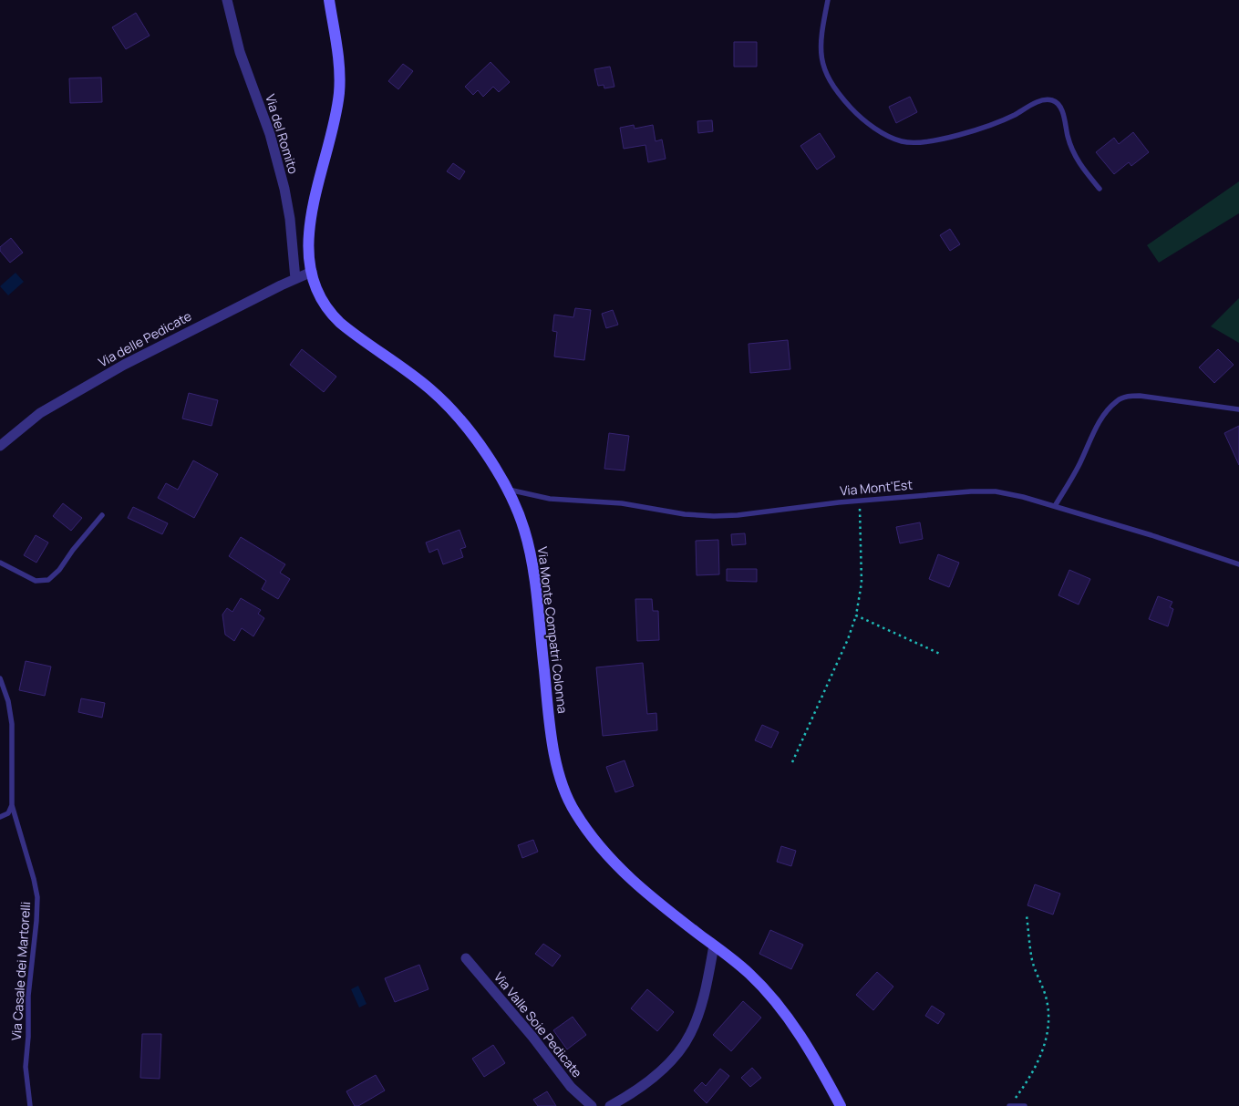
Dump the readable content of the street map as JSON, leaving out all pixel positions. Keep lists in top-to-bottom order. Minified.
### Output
{"streets":{"street":["Via del Romito","Via delle Pedicate","Via Monte Compatri Colonna","Via Valle Soie Pedicate"],"lane":["Via Mont'Est","Via Casale dei Martorelli"]},"crossings":[["Via del Romito","Via delle Pedicate"],["Via delle Pedicate","Via Monte Compatri Colonna"],["Via Mont'Est","Via Monte Compatri Colonna"]]}
